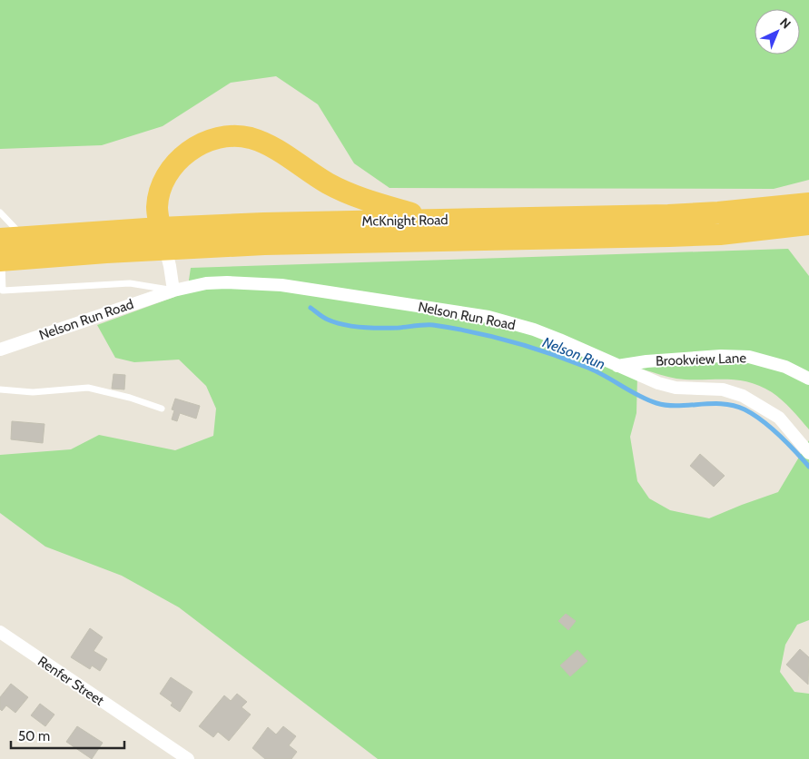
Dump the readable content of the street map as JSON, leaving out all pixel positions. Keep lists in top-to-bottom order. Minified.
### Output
{"streets":{"highway":["McKnight Road"],"street":["Nelson Run Road","Brookview Lane","Renfer Street"]},"crossings":[["Nelson Run Road","Brookview Lane"]],"water":["Nelson Run"],"scale_bar":"50 m","north":"top right"}
